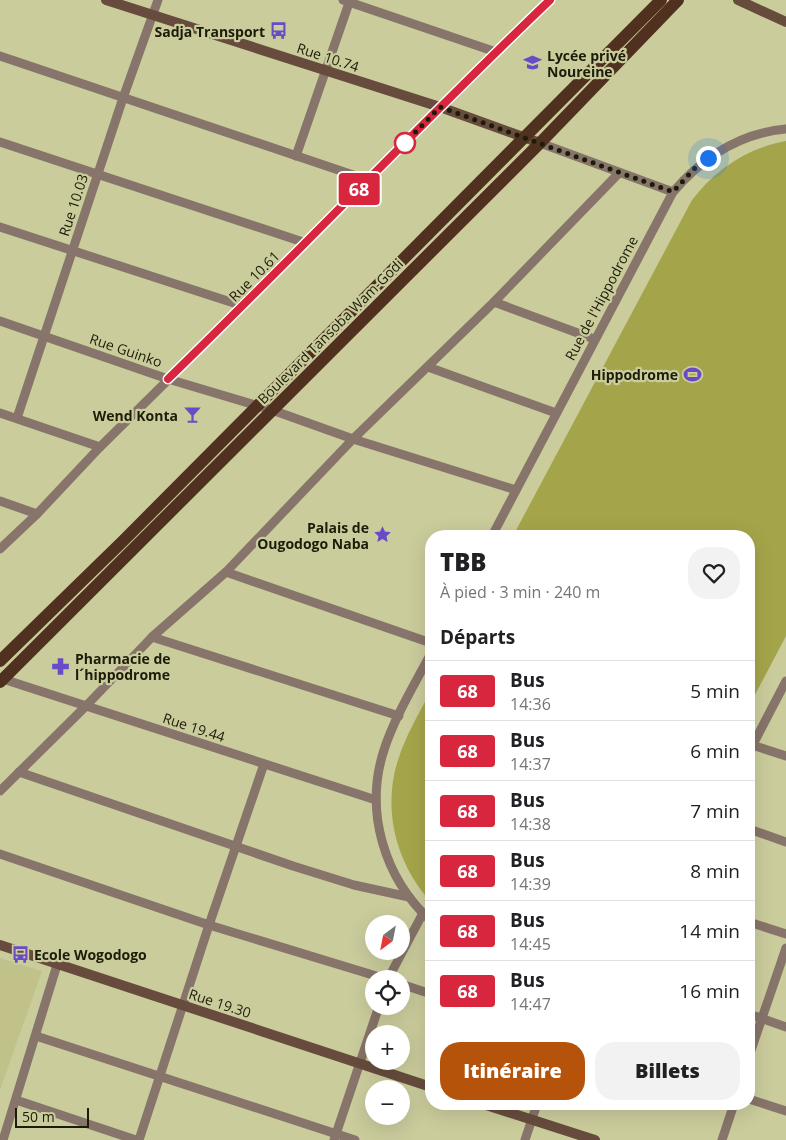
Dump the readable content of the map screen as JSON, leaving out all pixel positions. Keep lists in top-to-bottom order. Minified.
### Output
{"streets":{"main road":["Boulevard Tansoba Wam-Godi"],"street":["Rue 10.74","Rue 10.03","Rue 10.61","Rue de l'Hippodrome","Rue Guinko","Rue 19.44","Rue 19.30"]},"crossings":[["Rue 10.74","Rue 10.03"],["Rue 10.74","Rue 10.61"],["Rue 10.74","Boulevard Tansoba Wam-Godi"],["Rue 10.03","Rue Guinko"],["Rue 10.61","Rue Guinko"],["Rue de l'Hippodrome","Rue Guinko"],["Boulevard Tansoba Wam-Godi","Rue Guinko"],["Boulevard Tansoba Wam-Godi","Rue 19.44"]],"places":{"bus stop":["Sadja Transport","Ecole Wogodogo"],"school or university":["Lycée privé Noureine"],"sports":["Hippodrome"],"bar":["Wend Konta"],"place":["Palais de Ougodogo Naba"],"pharmacy":["Pharmacie de l´hippodrome"]},"lines":["bus line 68"],"scale_bar":"50 m","north":"bottom left","page":{"on_map":"68","heading":[["TBB","À pied · 3 min · 240 m"],"Départs"],"list":[{"mark":"68","name":"Bus","note":"14:36","value":"5 min"},{"mark":"68","name":"Bus","note":"14:37","value":"6 min"},{"mark":"68","name":"Bus","note":"14:38","value":"7 min"},{"mark":"68","name":"Bus","note":"14:39","value":"8 min"},{"mark":"68","name":"Bus","note":"14:45","value":"14 min"},{"mark":"68","name":"Bus","note":"14:47","value":"16 min"}],"map_buttons":["+","−"],"buttons":["Itinéraire","Billets"],"scale":"50 m"}}
